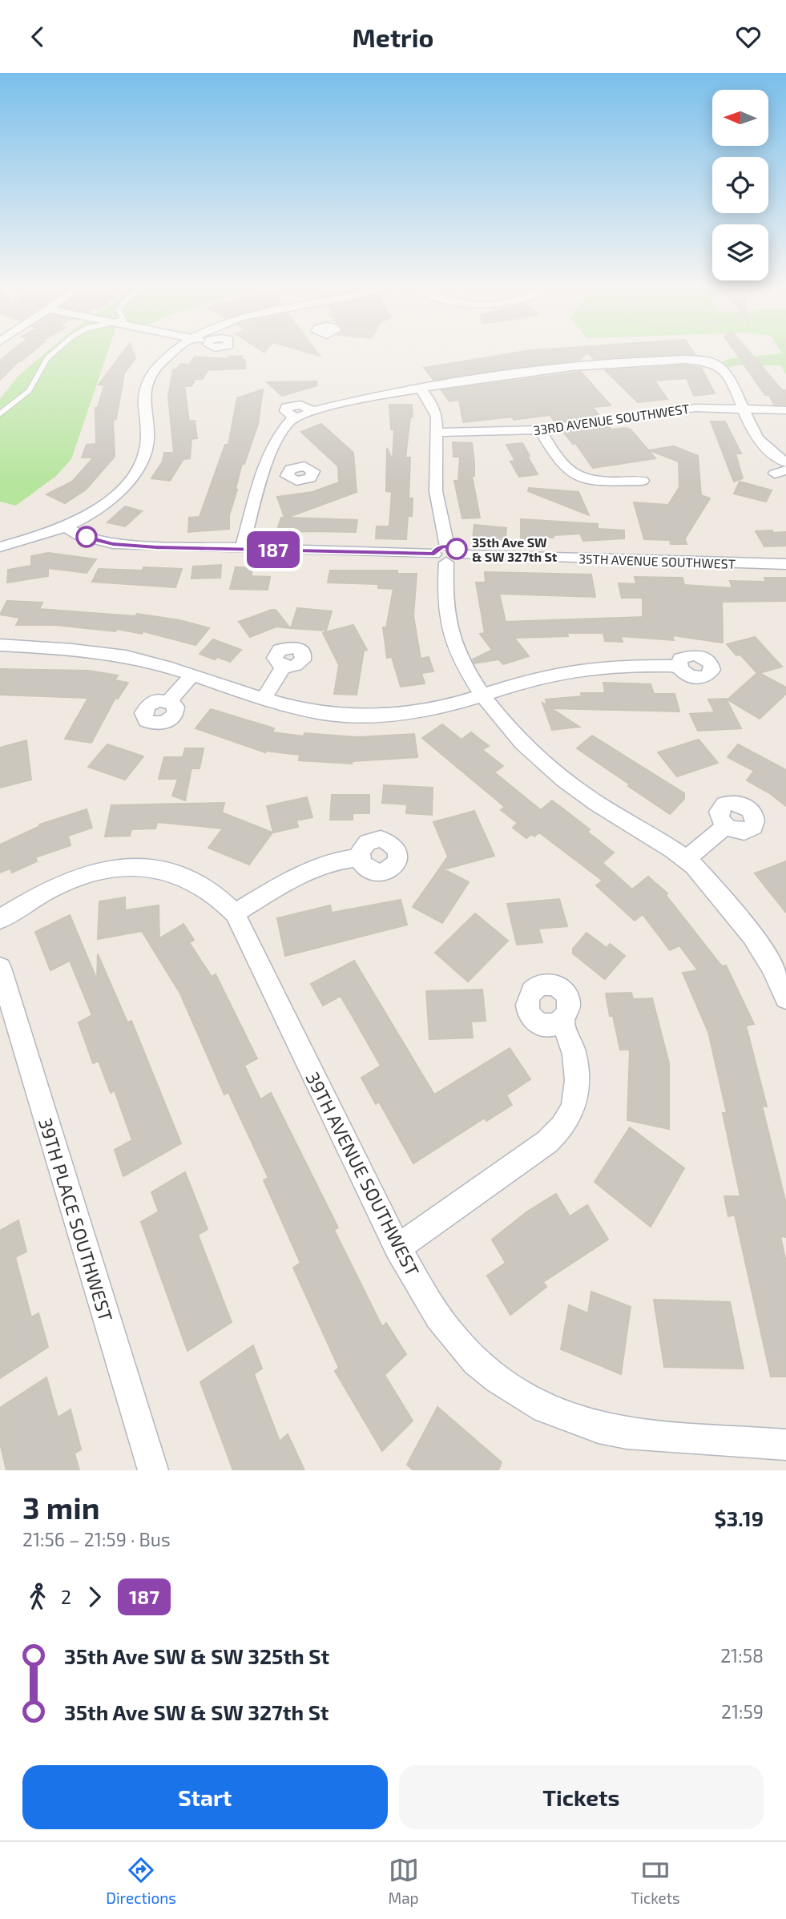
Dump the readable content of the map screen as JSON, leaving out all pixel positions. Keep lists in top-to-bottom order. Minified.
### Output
{"streets":{"street":["33RD AVENUE SOUTHWEST","35TH AVENUE SOUTHWEST","39TH AVENUE SOUTHWEST","39TH PLACE SOUTHWEST"]},"places":["35th Ave SW & SW 327th St"],"lines":["bus line 187"],"north":"left","page":{"header":"Metrio","on_map":"187","heading":["3 min","21:56 – 21:59 · Bus","$3.19"],"legs":["2","187"],"list":[{"name":"35th Ave SW & SW 325th St","value":"21:58"},{"name":"35th Ave SW & SW 327th St","value":"21:59"}],"buttons":["Start","Tickets"],"tabs":["Directions","Map","Tickets"]}}
